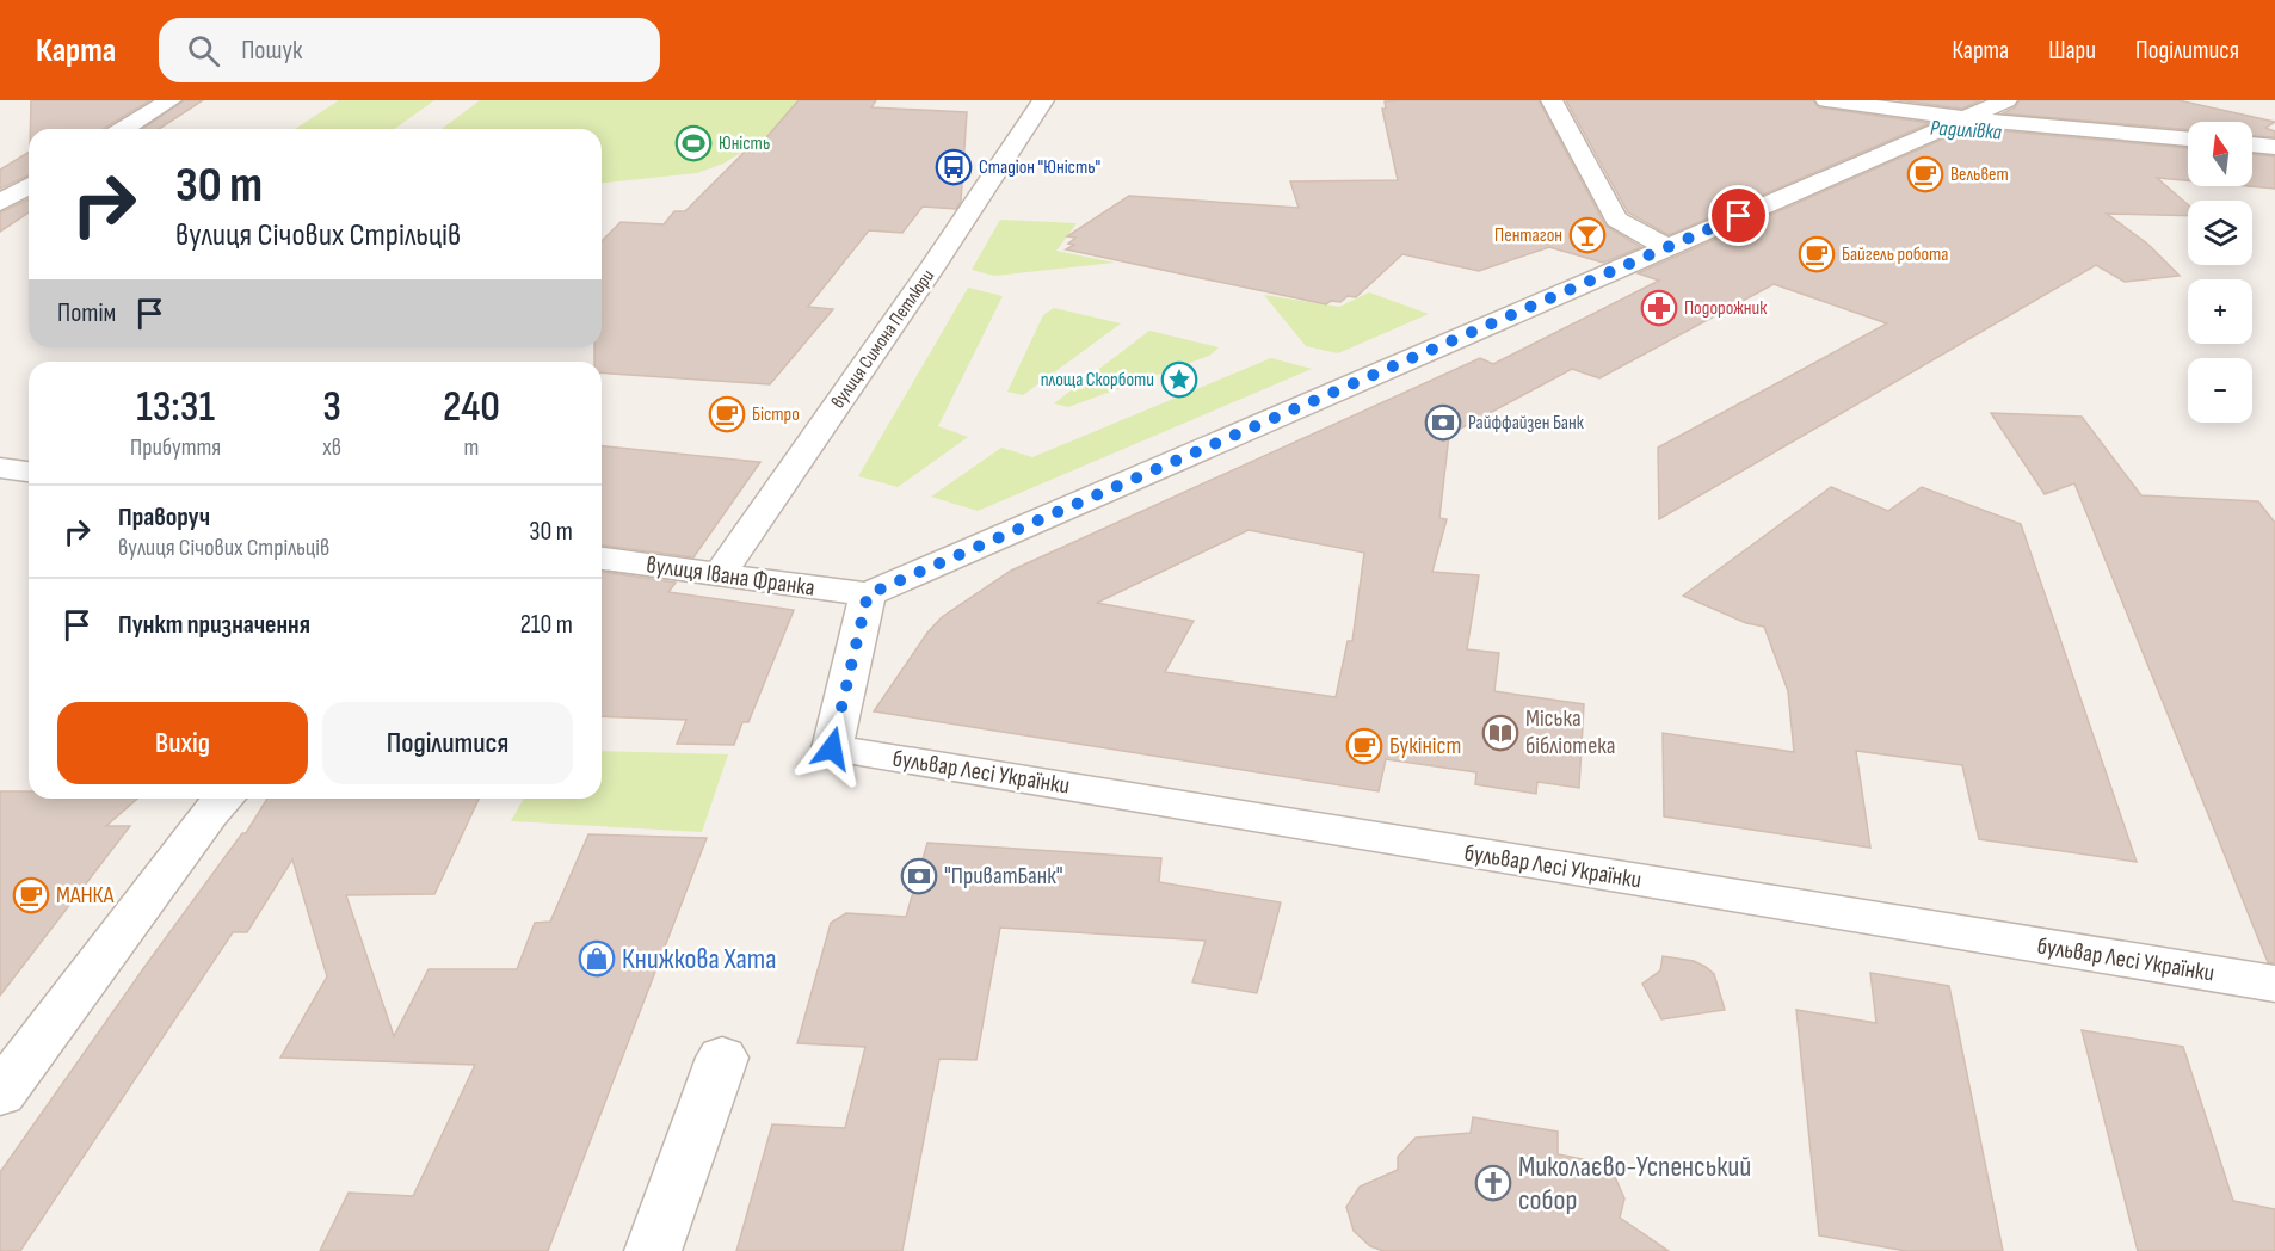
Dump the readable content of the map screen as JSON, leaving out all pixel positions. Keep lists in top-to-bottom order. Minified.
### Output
{"streets":{"street":["вулиця Симона Петлюри","вулиця Івана Франка","бульвар Лесі Українки"]},"crossings":[["вулиця Симона Петлюри","вулиця Івана Франка"],["вулиця Івана Франка","бульвар Лесі Українки"]],"water":["Радилівка"],"places":{"sports":["Юність"],"bus stop":["Стадіон \"Юність\""],"cafe":["Вельвет","Байгель робота","Бістро","Букініст","МАНКА"],"bar":["Пентагон"],"pharmacy":["Подорожник"],"place":["площа Скорботи"],"bank":["Райффайзен Банк","\"ПриватБанк\""],"library":["Міська бібліотека"],"shop":["Книжкова Хата"],"church":["Миколаєво-Успенський собор"]},"north":"top","page":{"header":"Карта","search":"Пошук","nav":["Карта","Шари","Поділитися"],"map_buttons":["+","−"],"turn":["30 m","вулиця Січових Стрільців"],"then":"Потім","eta":["13:31","Прибуття","3","хв","240","m"],"list":[{"name":"Праворуч","note":"вулиця Січових Стрільців","value":"30 m"},{"name":"Пункт призначення","value":"210 m"}],"buttons":["Вихід","Поділитися"]}}
